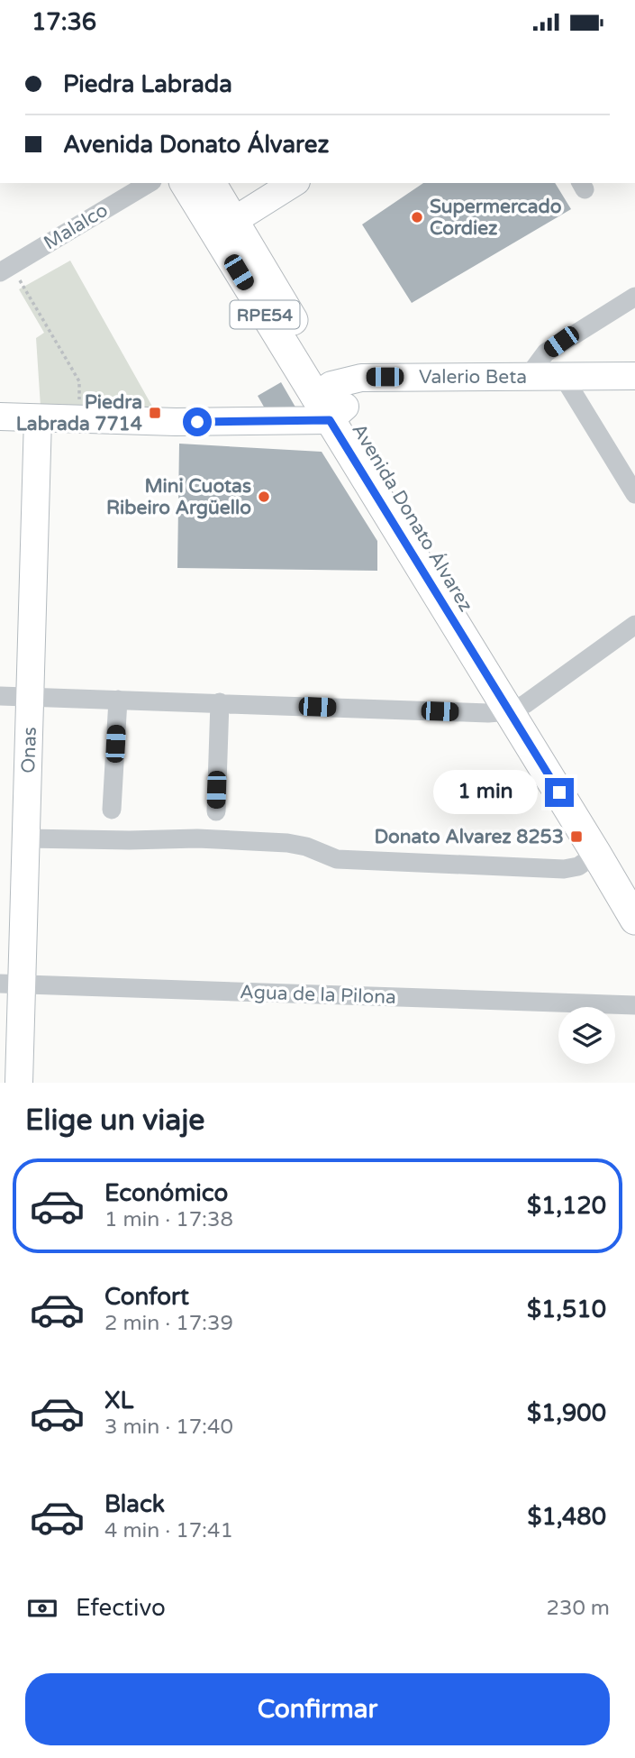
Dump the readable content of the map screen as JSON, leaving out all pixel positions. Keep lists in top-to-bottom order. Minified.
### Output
{"streets":{"main road":["RPE54","Valerio Beta","Avenida Donato Álvarez","Onas"],"street":["Malalco","Agua de la Pilona"]},"crossings":[["Valerio Beta","Avenida Donato Álvarez"],["Valerio Beta","Onas"],["Onas","Agua de la Pilona"]],"places":{"other":["Supermercado Cordiez","Mini Cuotas Ribeiro Argüello"],"transit":["Piedra Labrada 7714","Donato Alvarez 8253"]},"page":{"status":"17:36","banner":["Piedra Labrada","Avenida Donato Álvarez"],"bubble":"1 min","heading":"Elige un viaje","list":[{"name":"Económico","note":"1 min · 17:38","value":"$1,120"},{"name":"Confort","note":"2 min · 17:39","value":"$1,510"},{"name":"XL","note":"3 min · 17:40","value":"$1,900"},{"name":"Black","note":"4 min · 17:41","value":"$1,480"}],"pay":["Efectivo","230 m"],"buttons":"Confirmar"}}
